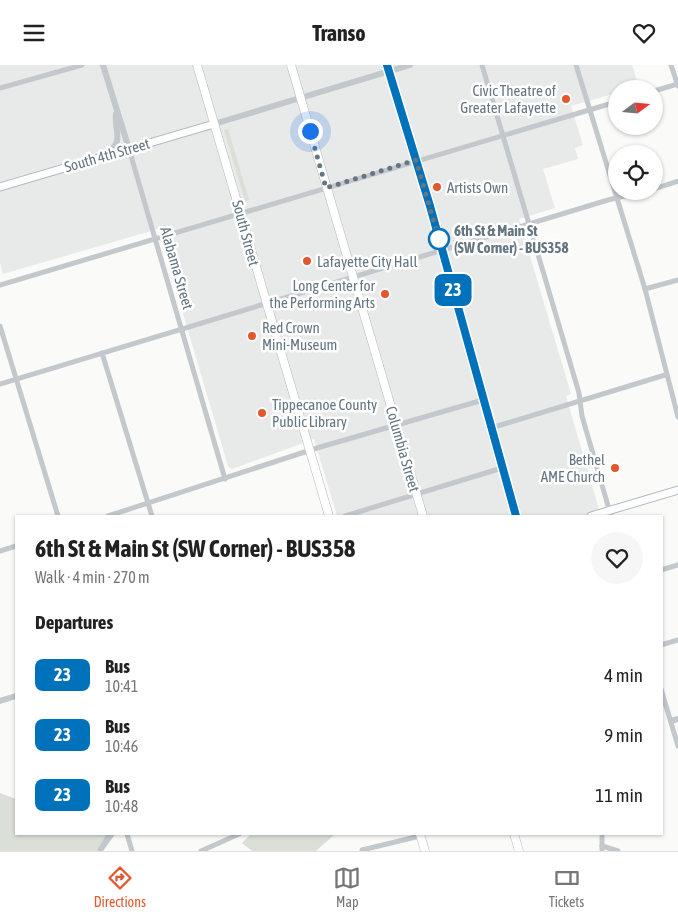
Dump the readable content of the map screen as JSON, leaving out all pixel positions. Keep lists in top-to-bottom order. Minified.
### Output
{"streets":{"main road":["South 4th Street","South Street","Columbia Street"],"street":["Alabama Street"]},"crossings":[["South 4th Street","South Street"],["South 4th Street","Alabama Street"]],"places":["Civic Theatre of Greater Lafayette","Artists Own","6th St & Main St (SW Corner) - BUS358","Lafayette City Hall","Long Center for the Performing Arts","Red Crown Mini-Museum","Tippecanoe County Public Library","Bethel AME Church"],"lines":["bus line 23"],"north":"right","page":{"header":"Transo","on_map":"23","heading":[["6th St & Main St (SW Corner) - BUS358","Walk · 4 min · 270 m"],"Departures"],"list":[{"mark":"23","name":"Bus","note":"10:41","value":"4 min"},{"mark":"23","name":"Bus","note":"10:46","value":"9 min"},{"mark":"23","name":"Bus","note":"10:48","value":"11 min"}],"tabs":["Directions","Map","Tickets"]}}
